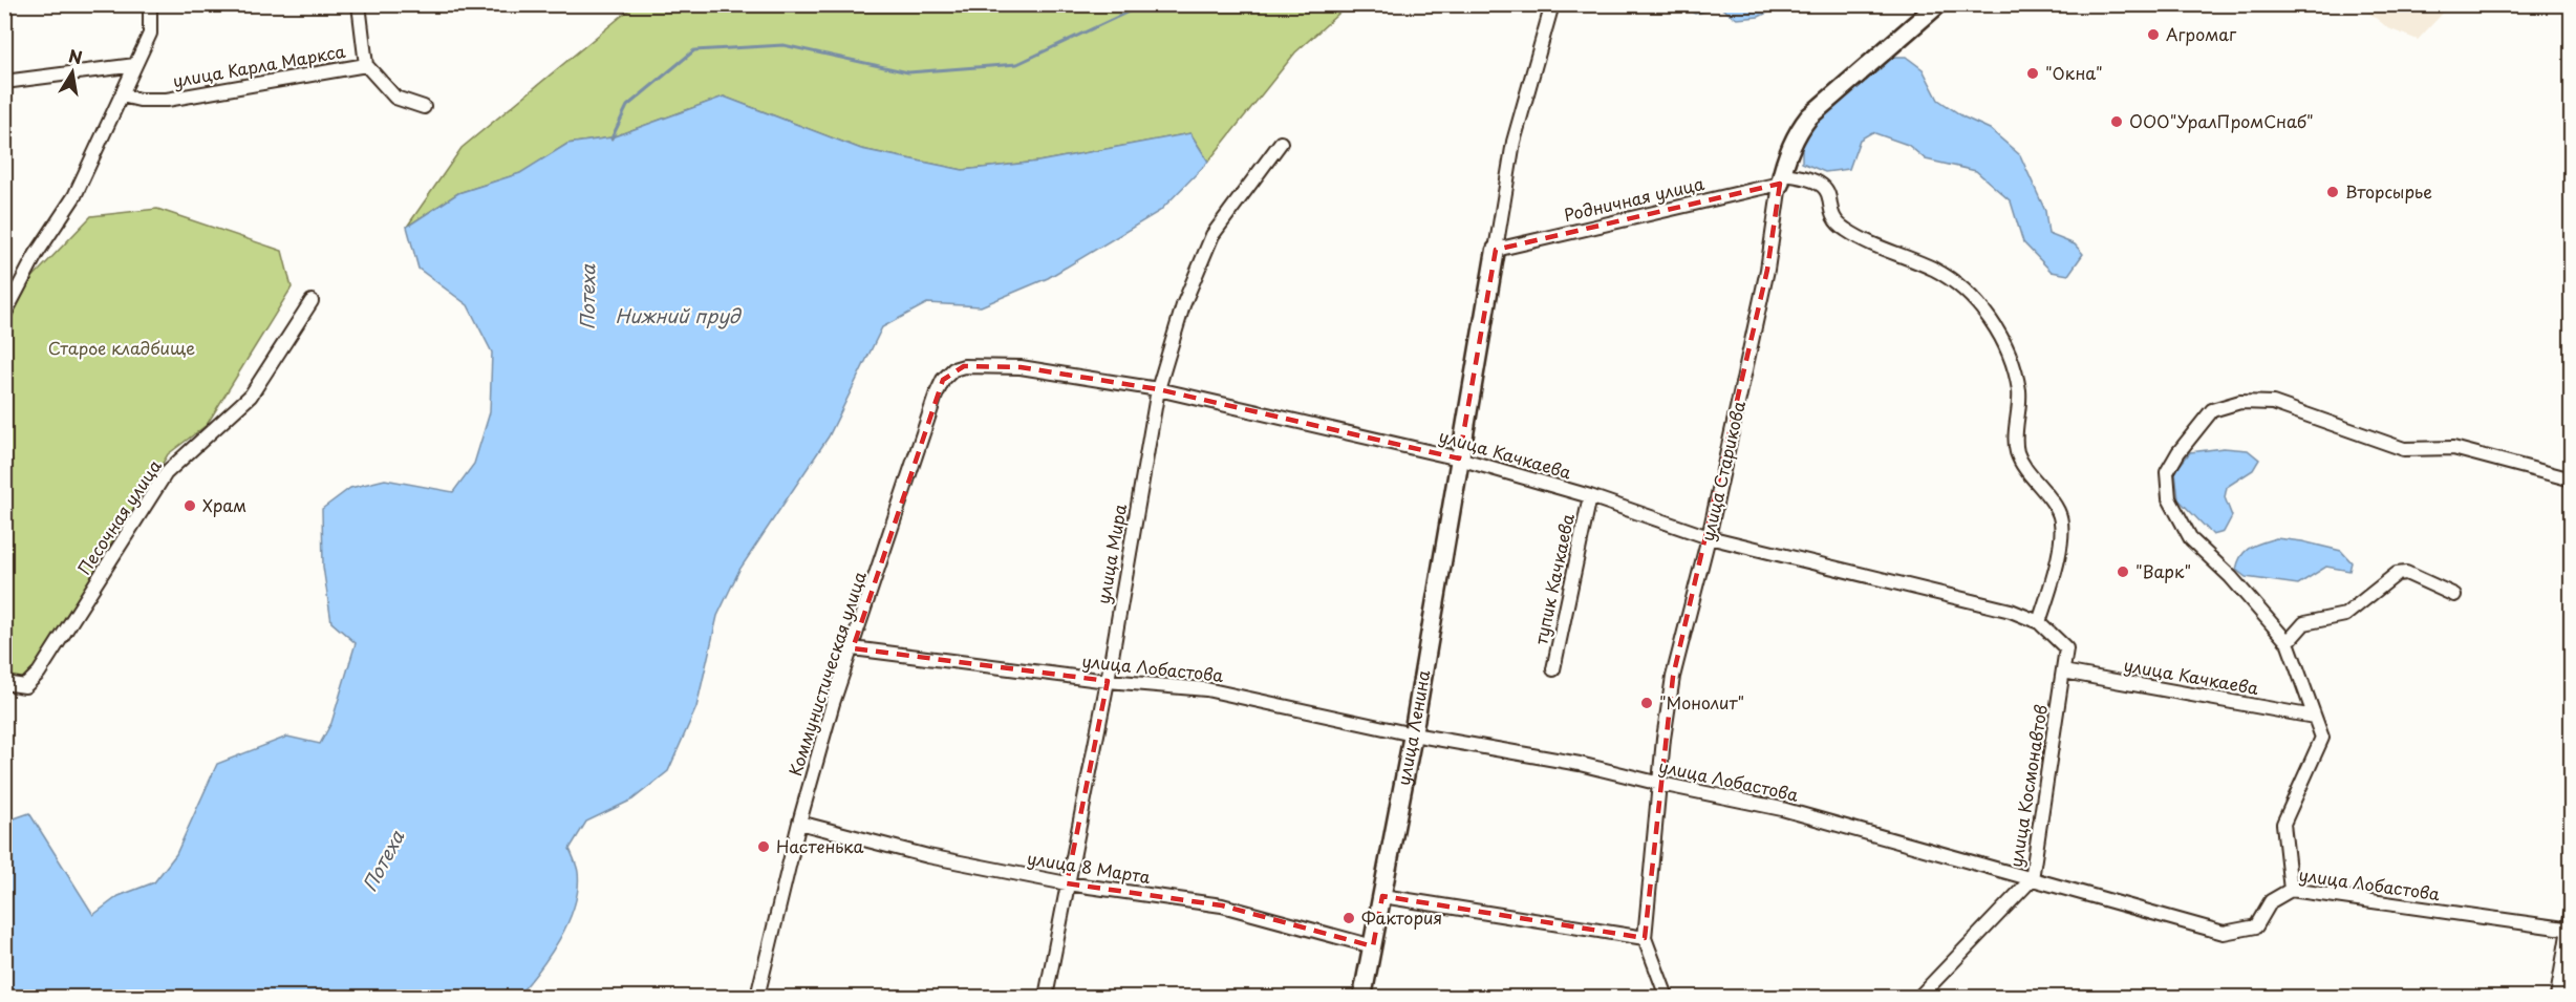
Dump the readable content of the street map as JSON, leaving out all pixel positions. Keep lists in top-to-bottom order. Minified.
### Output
{"streets":{"street":["улица Карла Маркса","Родничная улица","улица Качкаева","улица Старикова","Песочная улица","улица Мира","тупик Качкаева","улица Лобастова","Коммунистическая улица","улица Ленина","улица Космонавтов","улица 8 Марта"]},"crossings":[["Родничная улица","улица Старикова"],["Родничная улица","улица Ленина"],["улица Качкаева","улица Старикова"],["улица Качкаева","улица Мира"],["улица Качкаева","тупик Качкаева"],["улица Качкаева","Коммунистическая улица"],["улица Качкаева","улица Ленина"],["улица Качкаева","улица Космонавтов"],["улица Старикова","улица Лобастова"],["улица Мира","улица Лобастова"],["улица Мира","улица 8 Марта"],["улица Лобастова","Коммунистическая улица"],["улица Лобастова","улица Ленина"],["улица Лобастова","улица Космонавтов"],["Коммунистическая улица","улица 8 Марта"],["улица Ленина","улица 8 Марта"]],"water":["Потеха","Нижний пруд"],"parks":["Старое кладбище"],"places":["Агромаг","\"Окна\"","ООО\"УралПромСнаб\"","Вторсырье","Храм","\"Варк\"","\"Монолит\"","Настенька","Фактория"],"north":"top"}
